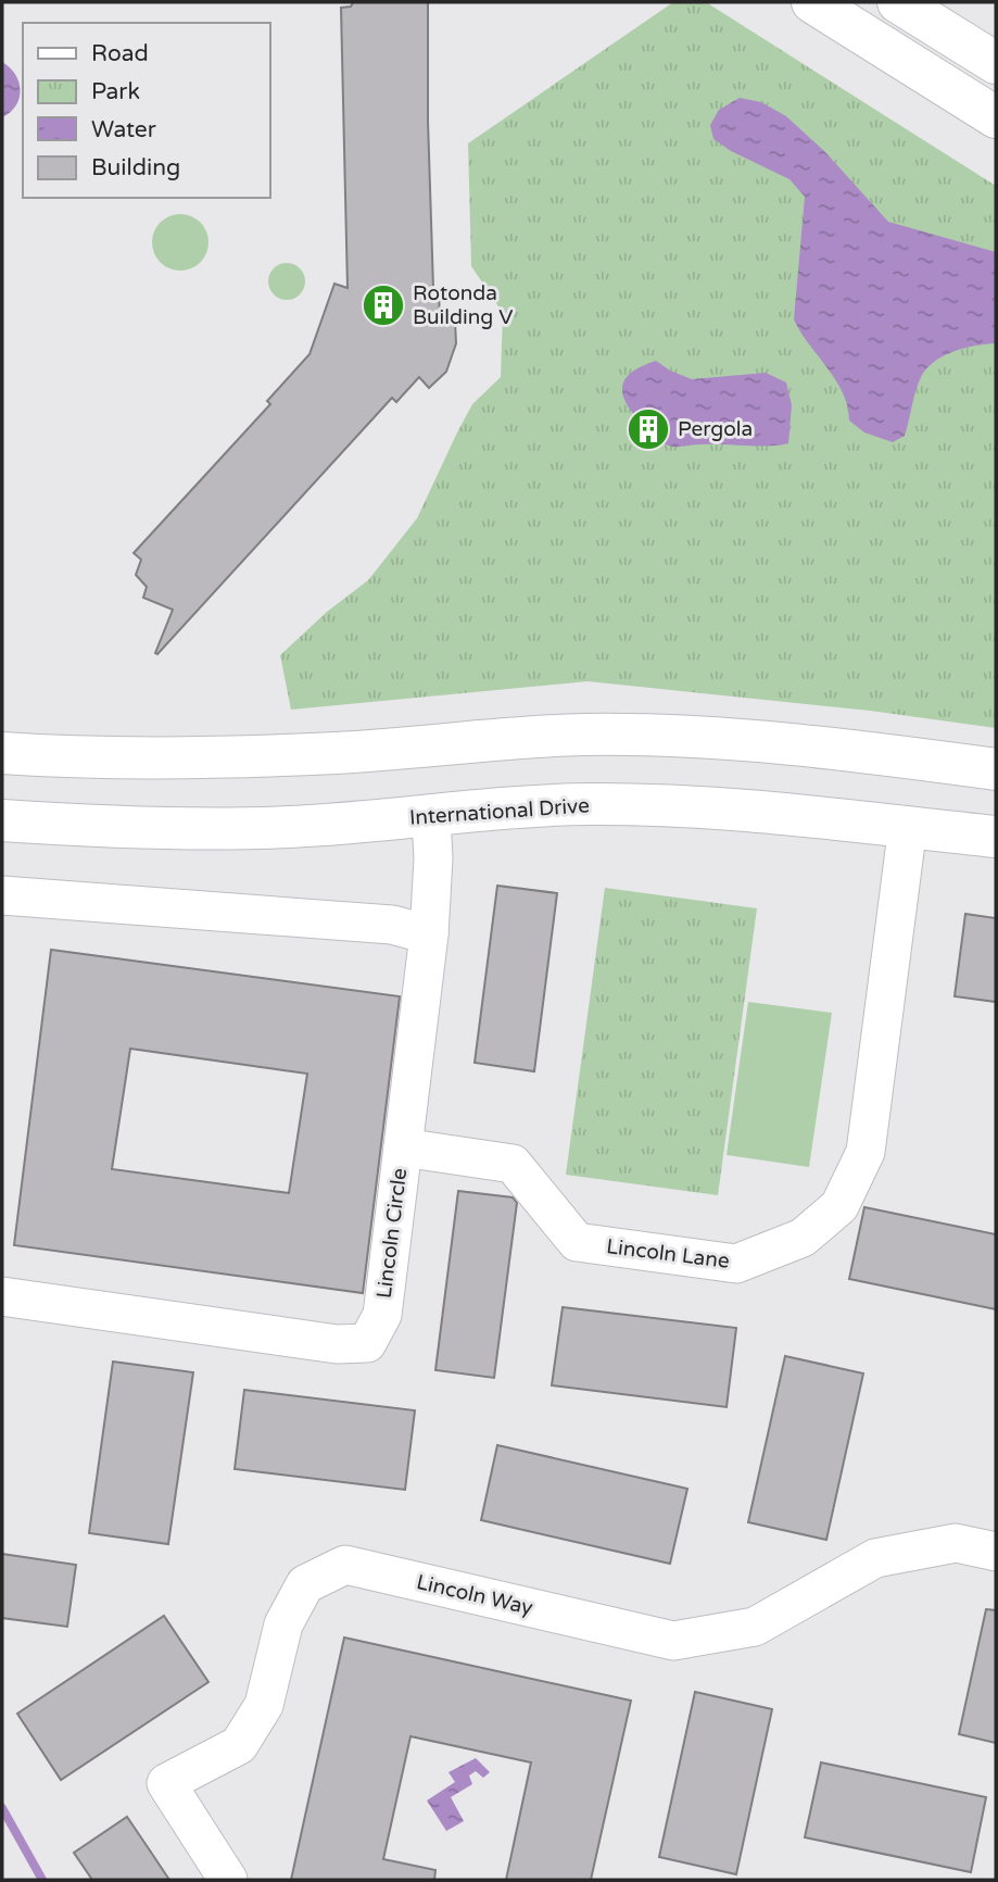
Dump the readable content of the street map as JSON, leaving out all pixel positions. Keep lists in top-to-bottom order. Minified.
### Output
{"streets":{"main road":["International Drive"],"street":["Lincoln Circle","Lincoln Lane","Lincoln Way"]},"crossings":[["International Drive","Lincoln Circle"],["International Drive","Lincoln Lane"],["Lincoln Circle","Lincoln Lane"]],"places":{"building":["Rotonda Building V","Pergola"]},"legend":["Road","Park","Water","Building"]}
